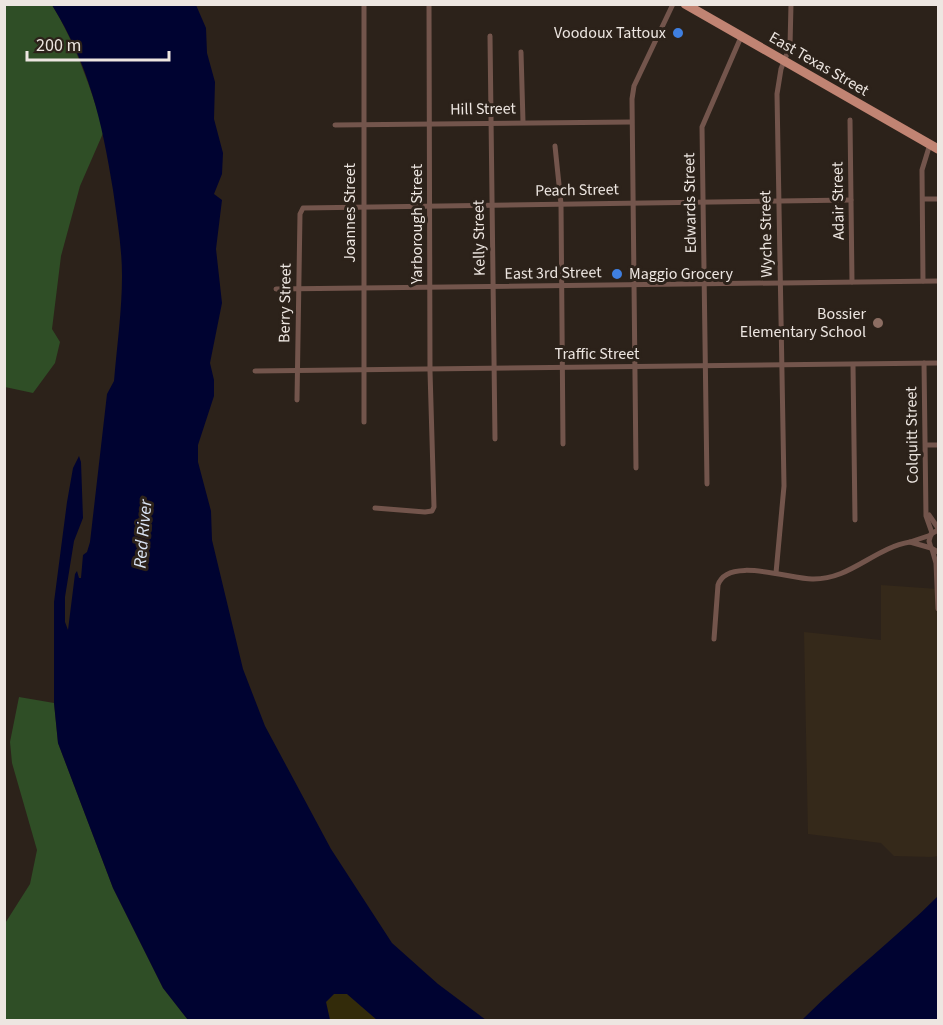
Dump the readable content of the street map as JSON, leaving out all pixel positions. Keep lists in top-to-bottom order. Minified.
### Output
{"streets":{"main road":["East Texas Street"],"street":["Hill Street","Peach Street","Adair Street","Edwards Street","Joannes Street","Yarborough Street","Wyche Street","Kelly Street","East 3rd Street","Berry Street","Traffic Street","Colquitt Street"]},"crossings":[["East Texas Street","Edwards Street"],["East Texas Street","Wyche Street"],["Hill Street","Joannes Street"],["Hill Street","Yarborough Street"],["Hill Street","Kelly Street"],["Peach Street","Adair Street"],["Peach Street","Edwards Street"],["Peach Street","Joannes Street"],["Peach Street","Yarborough Street"],["Peach Street","Wyche Street"],["Peach Street","Kelly Street"],["Peach Street","Berry Street"],["Adair Street","East 3rd Street"],["Edwards Street","East 3rd Street"],["Edwards Street","Traffic Street"],["Joannes Street","East 3rd Street"],["Joannes Street","Traffic Street"],["Yarborough Street","East 3rd Street"],["Yarborough Street","Traffic Street"],["Wyche Street","East 3rd Street"],["Wyche Street","Traffic Street"],["Kelly Street","East 3rd Street"],["Kelly Street","Traffic Street"],["East 3rd Street","Berry Street"],["Berry Street","Traffic Street"],["Traffic Street","Colquitt Street"]],"water":["Red River"],"places":["Voodoux Tattoux","Maggio Grocery","Bossier Elementary School"],"scale_bar":"200 m"}
